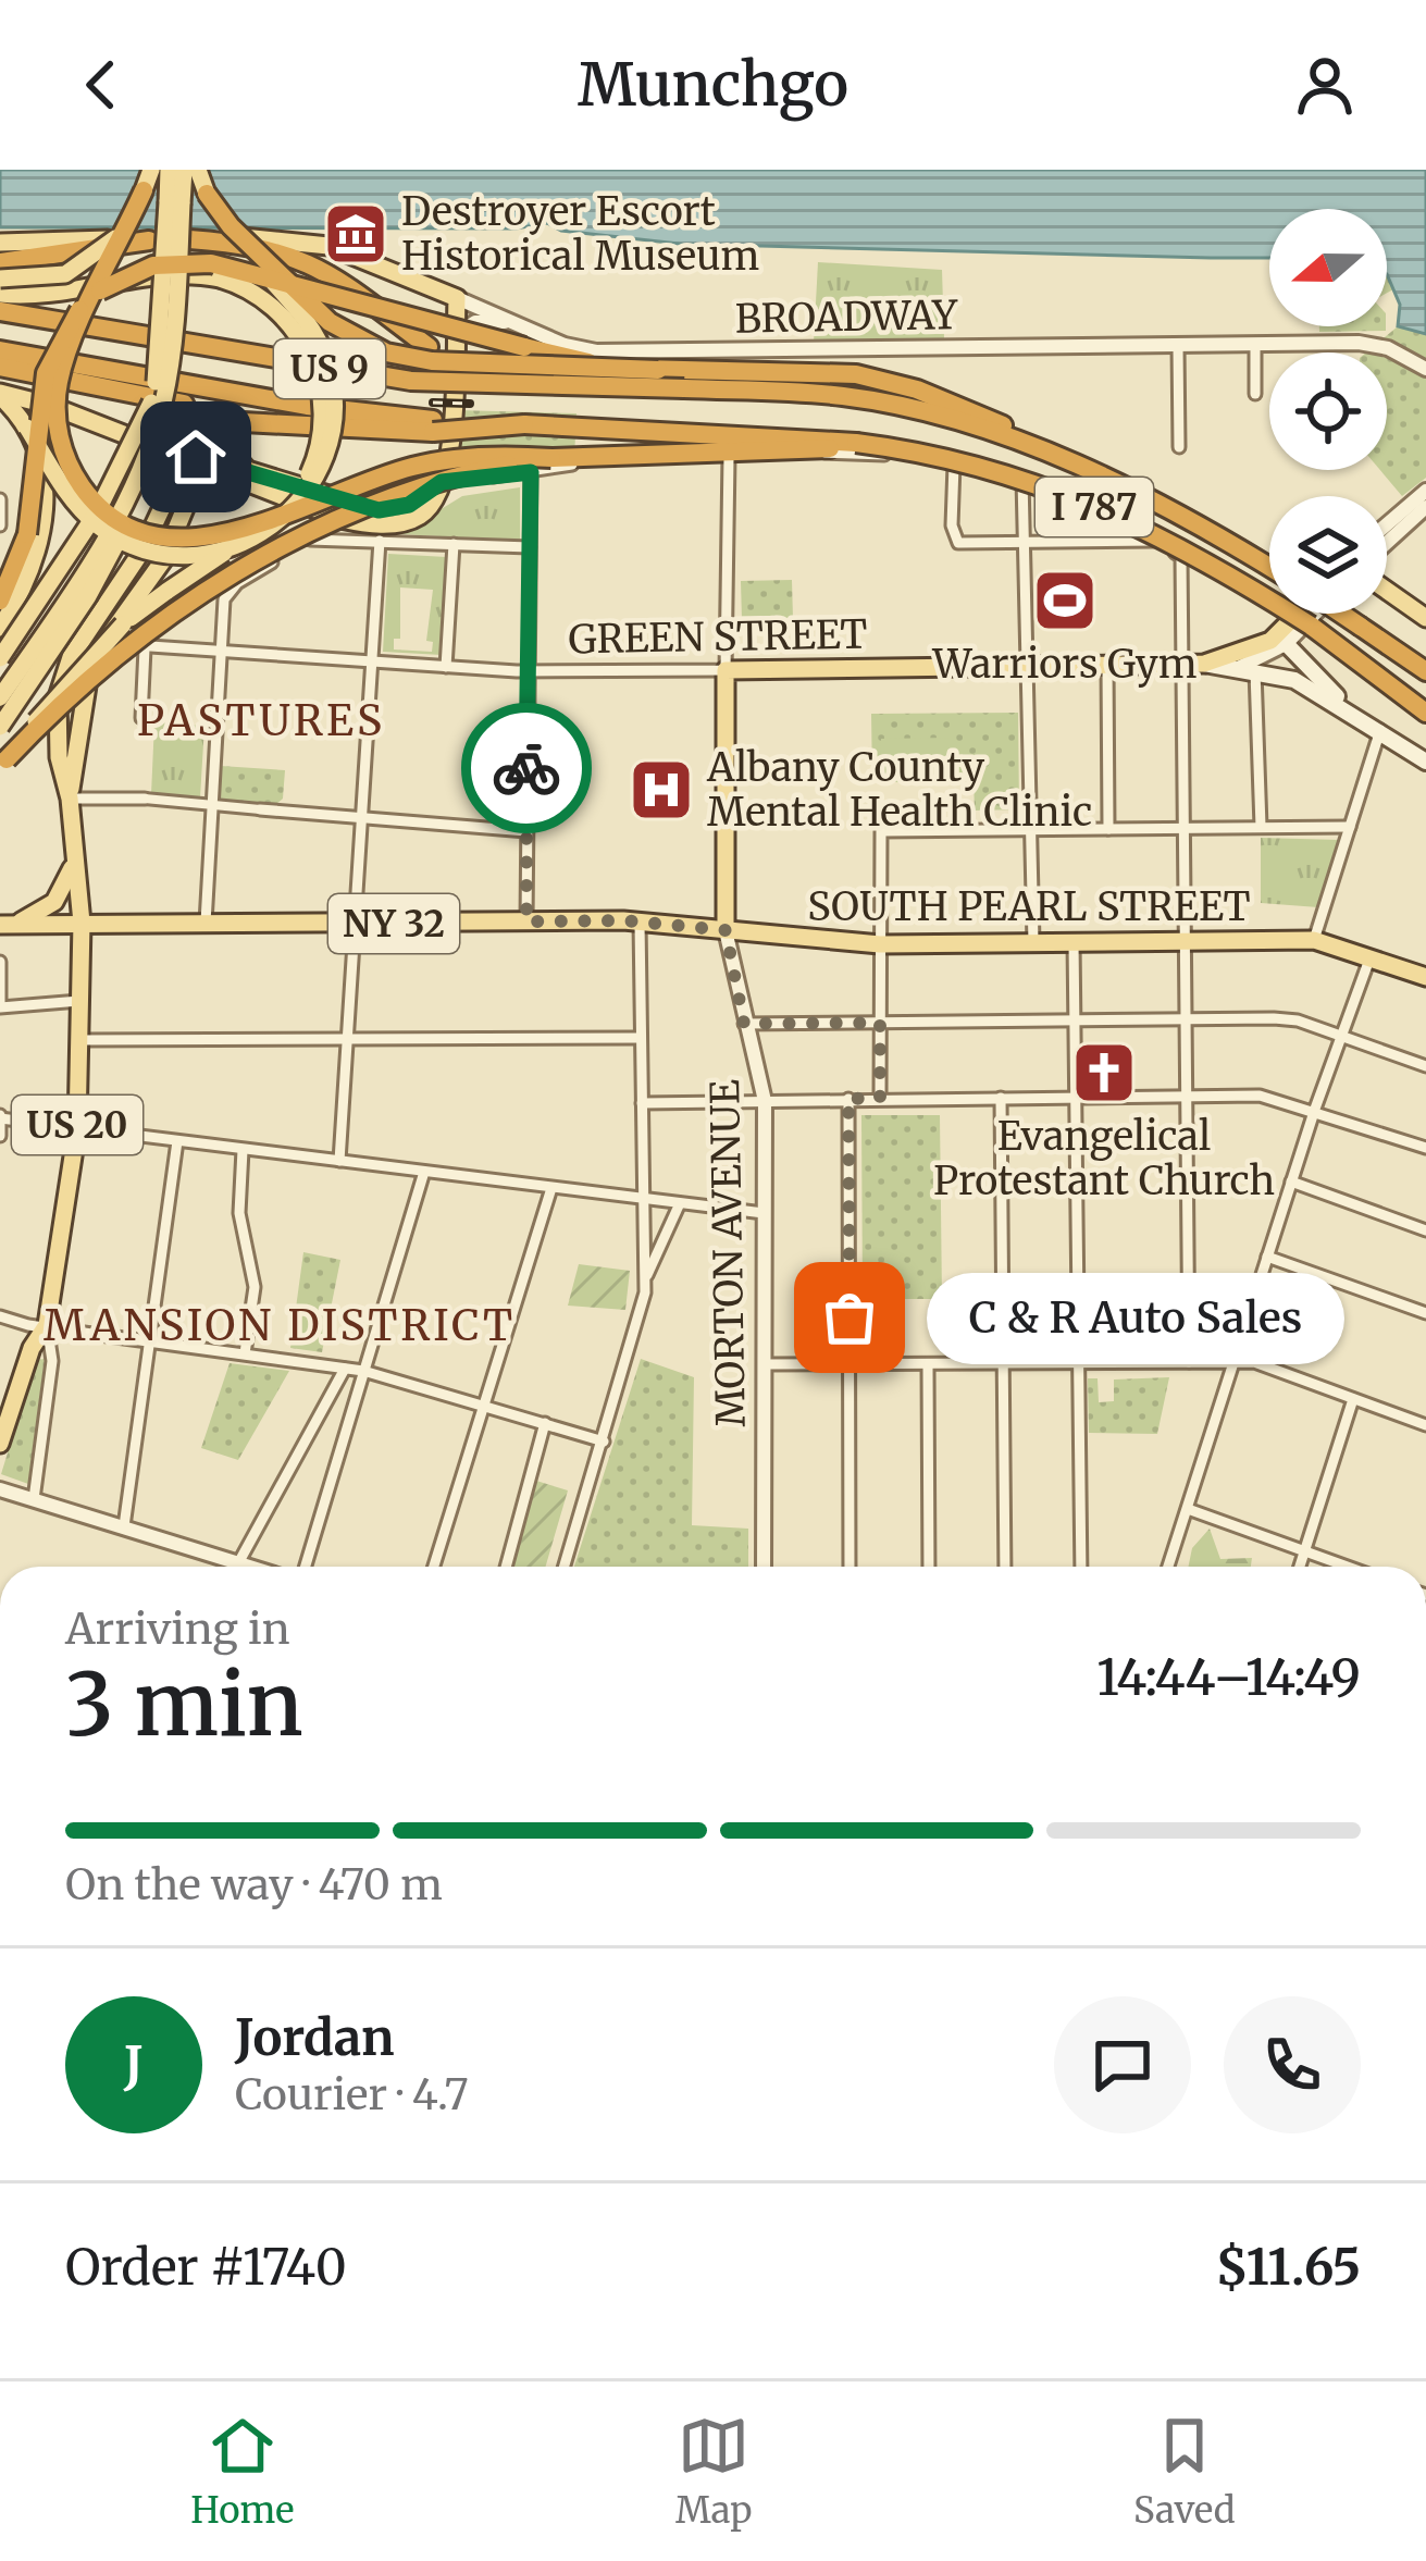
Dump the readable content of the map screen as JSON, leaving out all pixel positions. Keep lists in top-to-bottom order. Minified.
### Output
{"streets":{"highway":["I 787"],"main road":["US 9","GREEN STREET","SOUTH PEARL STREET","NY 32","US 20"],"street":["BROADWAY","MORTON AVENUE"]},"crossings":[["SOUTH PEARL STREET","US 20"],["SOUTH PEARL STREET","MORTON AVENUE"]],"districts":["PASTURES","MANSION DISTRICT"],"places":{"museum":["Destroyer Escort Historical Museum"],"sports":["Warriors Gym"],"hospital":["Albany County Mental Health Clinic"],"church":["Evangelical Protestant Church"],"other":["C & R Auto Sales"]},"north":"left","page":{"header":"Munchgo","bubble":"C & R Auto Sales","heading":["3 min","Arriving in","14:44–14:49"],"panel":["Jordan","Courier · 4.7","Order #1740","$11.65"],"bar":"On the way · 470 m","round":"J","tabs":["Home","Map","Saved"]}}
